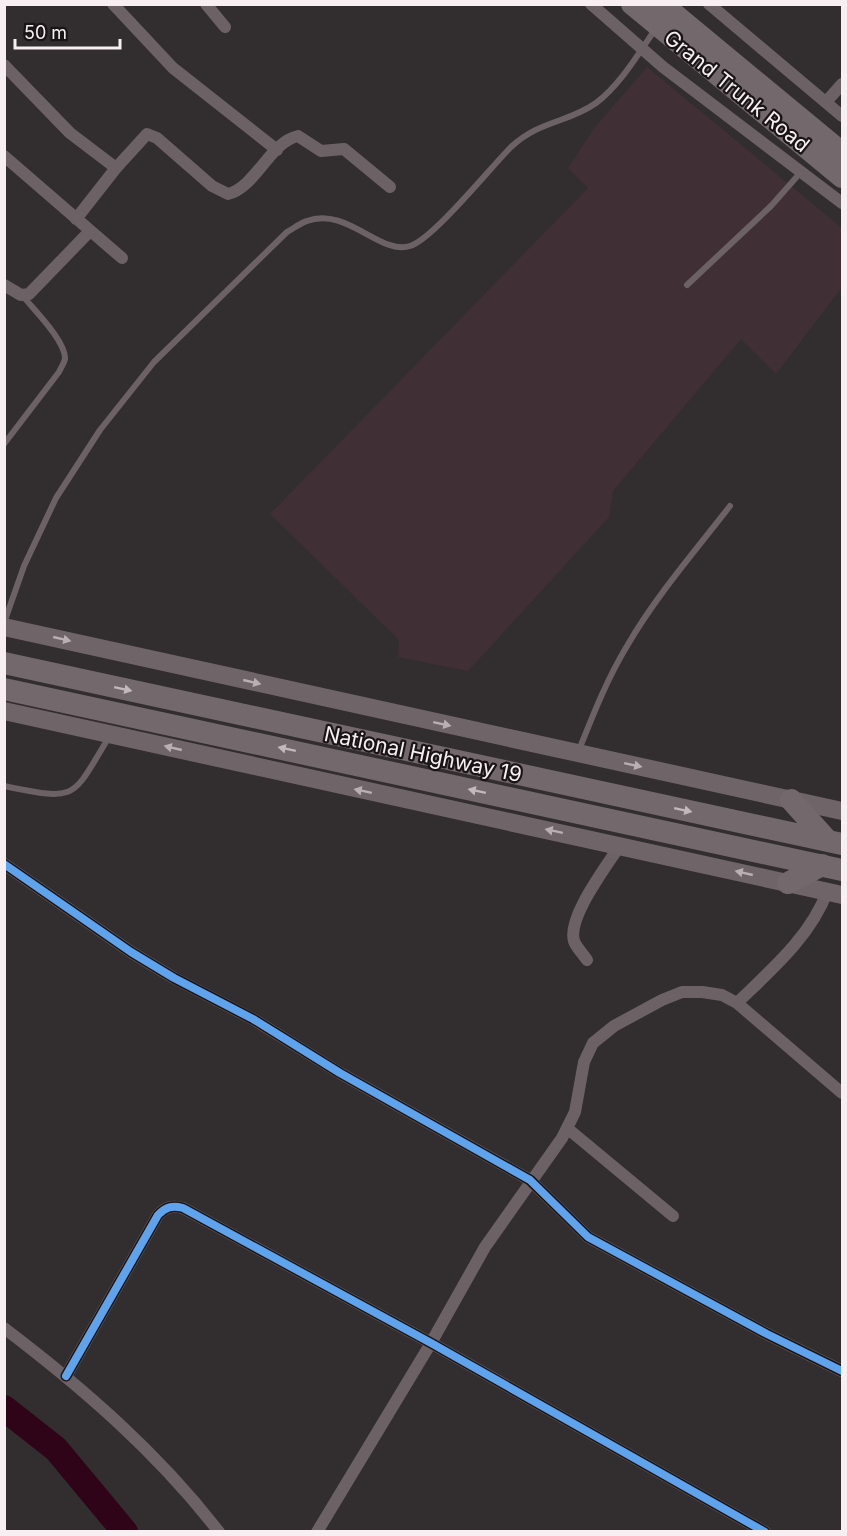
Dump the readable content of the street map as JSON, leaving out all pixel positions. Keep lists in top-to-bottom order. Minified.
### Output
{"streets":{"highway":["Grand Trunk Road","National Highway 19"]},"scale_bar":"50 m"}
